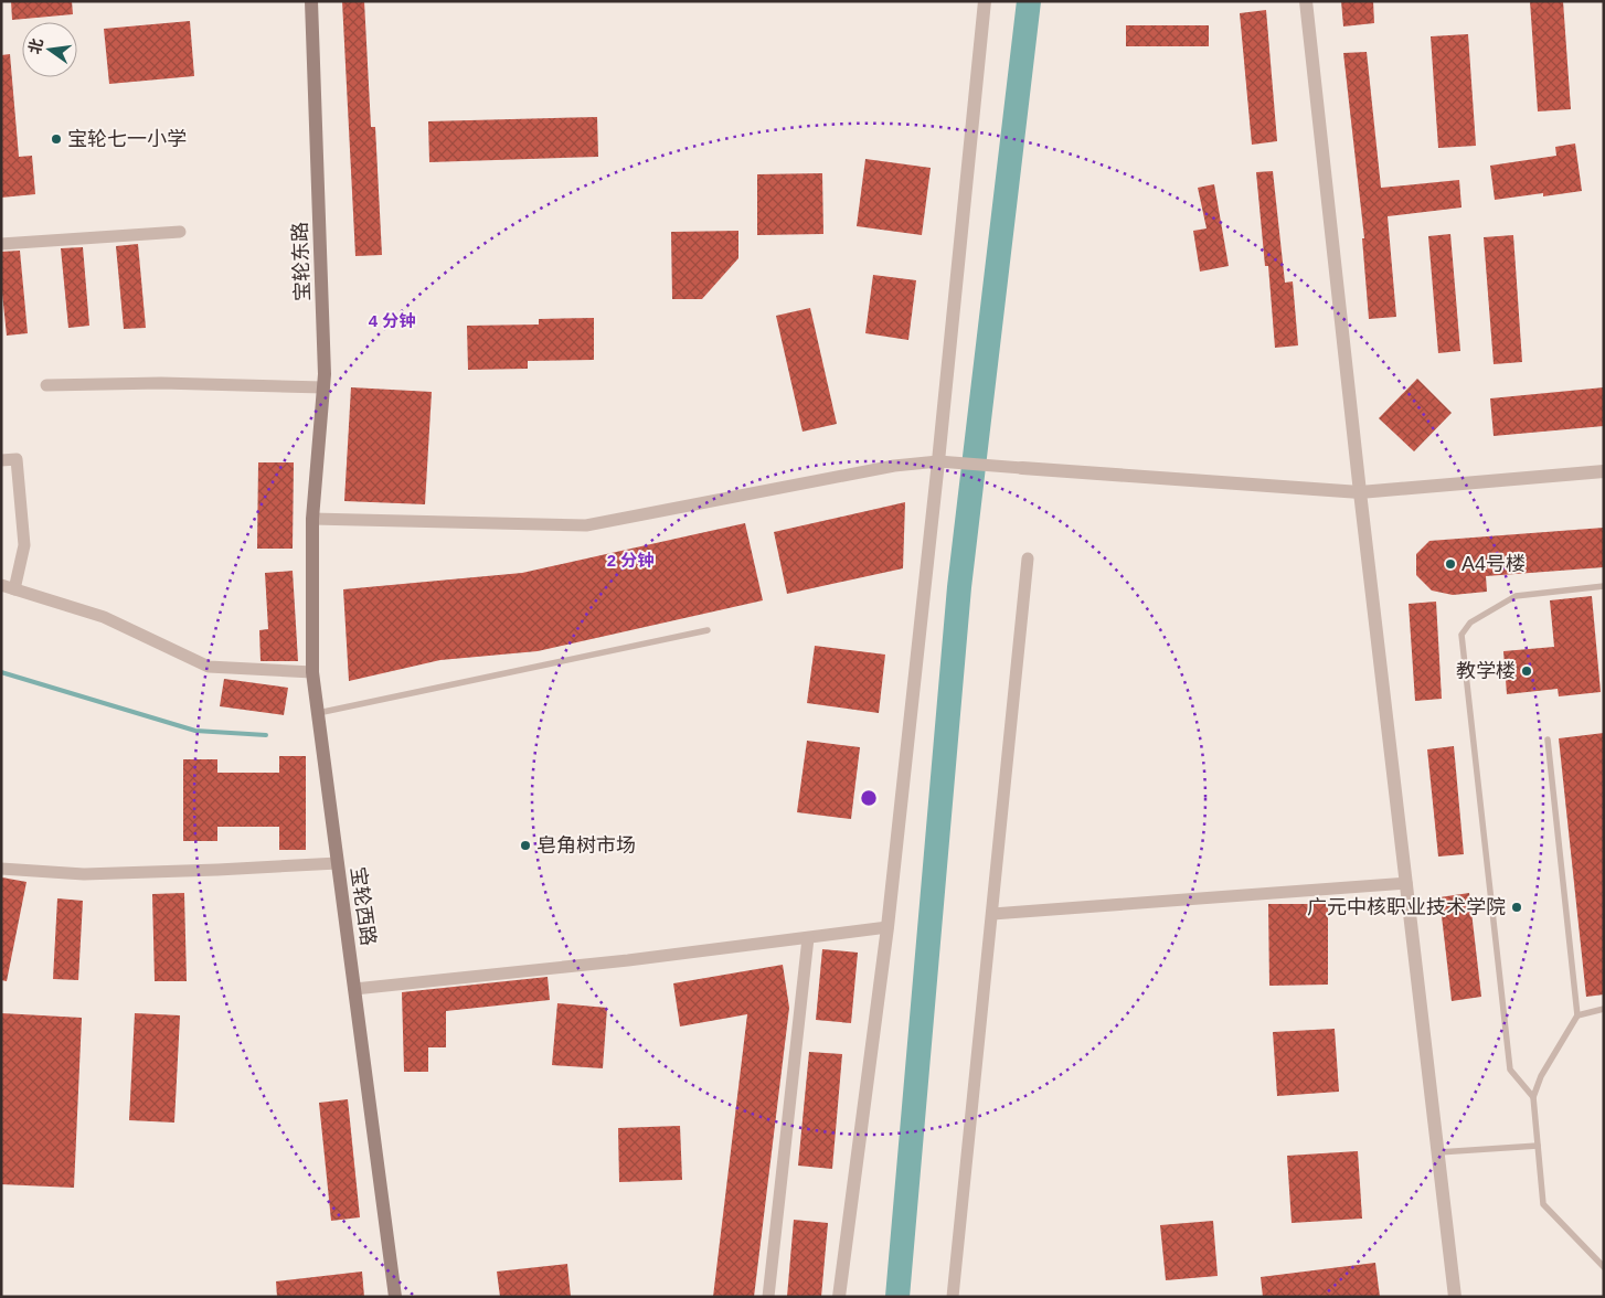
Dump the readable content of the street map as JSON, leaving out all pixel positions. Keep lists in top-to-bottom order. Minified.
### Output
{"streets":{"main road":["宝轮东路","宝轮西路"]},"crossings":[["宝轮东路","宝轮西路"]],"places":["宝轮七一小学","A4号楼","教学楼","皂角树市场","广元中核职业技术学院"],"north":"left","rings":["4 分钟","2 分钟"]}
